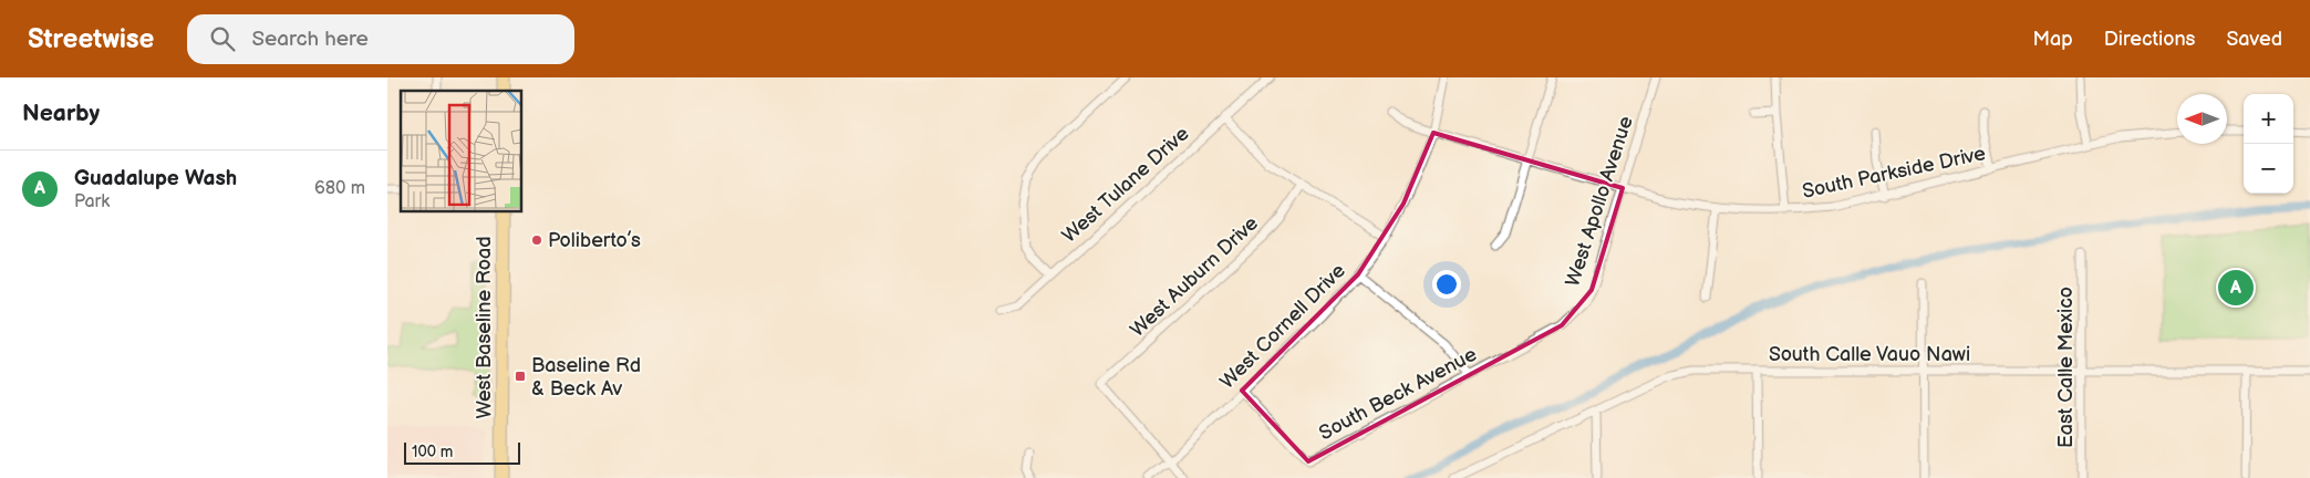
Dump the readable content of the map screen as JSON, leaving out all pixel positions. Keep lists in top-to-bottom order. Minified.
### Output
{"streets":{"main road":["West Baseline Road"],"street":["South Parkside Drive","West Tulane Drive","West Apollo Avenue","West Auburn Drive","West Cornell Drive","South Calle Vauo Nawi","East Calle Mexico","South Beck Avenue"]},"crossings":[["South Parkside Drive","West Apollo Avenue"],["South Parkside Drive","West Cornell Drive"],["West Apollo Avenue","South Beck Avenue"],["West Auburn Drive","West Cornell Drive"],["West Cornell Drive","South Beck Avenue"],["South Calle Vauo Nawi","East Calle Mexico"]],"places":{"other":["Poliberto’s"],"transit":["Baseline Rd & Beck Av"]},"scale_bar":"100 m","north":"left","page":{"header":"Streetwise","search":"Search here","nav":["Map","Directions","Saved"],"heading":"Nearby","map_buttons":["+","−"],"list":[{"mark":"A","name":"Guadalupe Wash","note":"Park","value":"680 m"}],"pins":"A","scale":"100 m"}}
